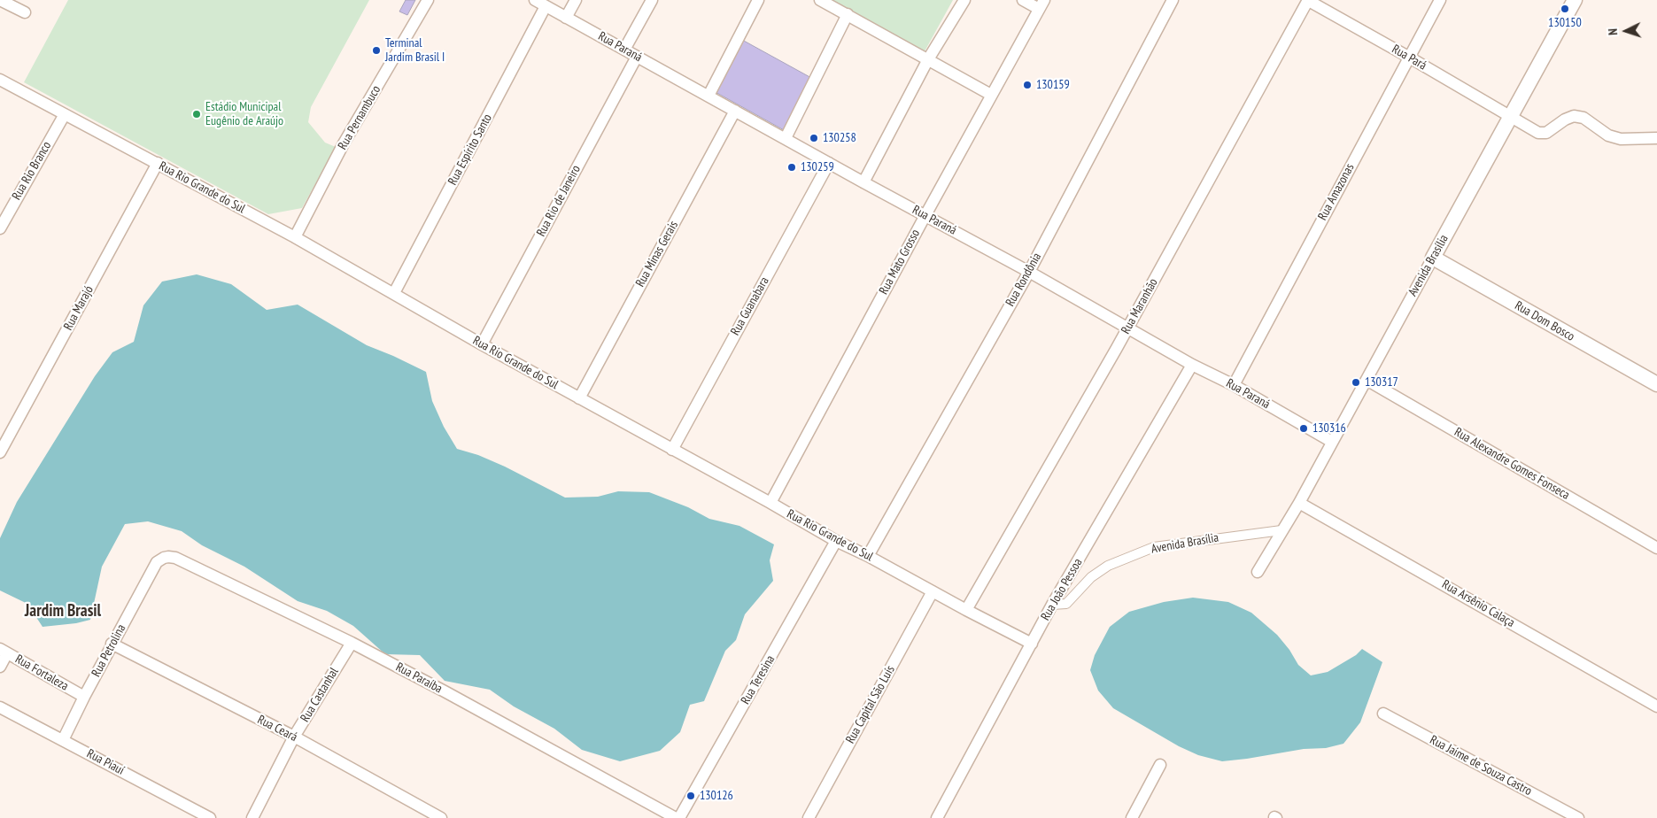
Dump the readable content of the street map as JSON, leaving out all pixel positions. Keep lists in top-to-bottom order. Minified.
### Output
{"streets":{"street":["Rua Paraná","Rua Pará","Rua Pernambuco","Rua Espírito Santo","Rua Rio Branco","Rua Rio Grande do Sul","Rua Amazonas","Rua Rio de Janeiro","Rua Minas Gerais","Rua Mato Grosso","Avenida Brasília","Rua Rondônia","Rua Guanabara","Rua Maranhão","Rua Marajó","Rua Dom Bosco","Rua Alexandre Gomes Fonseca","Rua João Pessoa","Rua Arsênio Calaça","Rua Petrolina","Rua Fortaleza","Rua Paraíba","Rua Teresina","Rua Castanhal","Rua Capital São Luís","Rua Ceará","Rua Piauí","Rua Jaime de Souza Castro"]},"crossings":[["Rua Paraná","Rua Espírito Santo"],["Rua Paraná","Rua Amazonas"],["Rua Paraná","Rua Rio de Janeiro"],["Rua Paraná","Rua Minas Gerais"],["Rua Paraná","Rua Mato Grosso"],["Rua Paraná","Avenida Brasília"],["Rua Paraná","Rua Rondônia"],["Rua Paraná","Rua Guanabara"],["Rua Paraná","Rua Maranhão"],["Rua Paraná","Rua João Pessoa"],["Rua Pará","Rua Amazonas"],["Rua Pará","Avenida Brasília"],["Rua Pará","Rua Maranhão"],["Rua Pernambuco","Rua Rio Grande do Sul"],["Rua Espírito Santo","Rua Rio Grande do Sul"],["Rua Rio Branco","Rua Rio Grande do Sul"],["Rua Rio Grande do Sul","Rua Rio de Janeiro"],["Rua Rio Grande do Sul","Rua Minas Gerais"],["Rua Rio Grande do Sul","Rua Mato Grosso"],["Rua Rio Grande do Sul","Rua Rondônia"],["Rua Rio Grande do Sul","Rua Guanabara"],["Rua Rio Grande do Sul","Rua Maranhão"],["Rua Rio Grande do Sul","Rua Marajó"],["Rua Rio Grande do Sul","Rua João Pessoa"],["Rua Rio Grande do Sul","Rua Teresina"],["Rua Rio Grande do Sul","Rua Capital São Luís"],["Avenida Brasília","Rua Dom Bosco"],["Avenida Brasília","Rua Alexandre Gomes Fonseca"],["Avenida Brasília","Rua João Pessoa"],["Avenida Brasília","Rua Arsênio Calaça"],["Rua Petrolina","Rua Fortaleza"],["Rua Petrolina","Rua Paraíba"],["Rua Petrolina","Rua Ceará"],["Rua Petrolina","Rua Piauí"],["Rua Paraíba","Rua Teresina"],["Rua Paraíba","Rua Castanhal"],["Rua Castanhal","Rua Ceará"]],"districts":["Jardim Brasil"],"places":["130150","Terminal Jardim Brasil I","130159","Estádio Municipal Eugênio de Araújo","130258","130259","130317","130316","130126"],"north":"left"}
